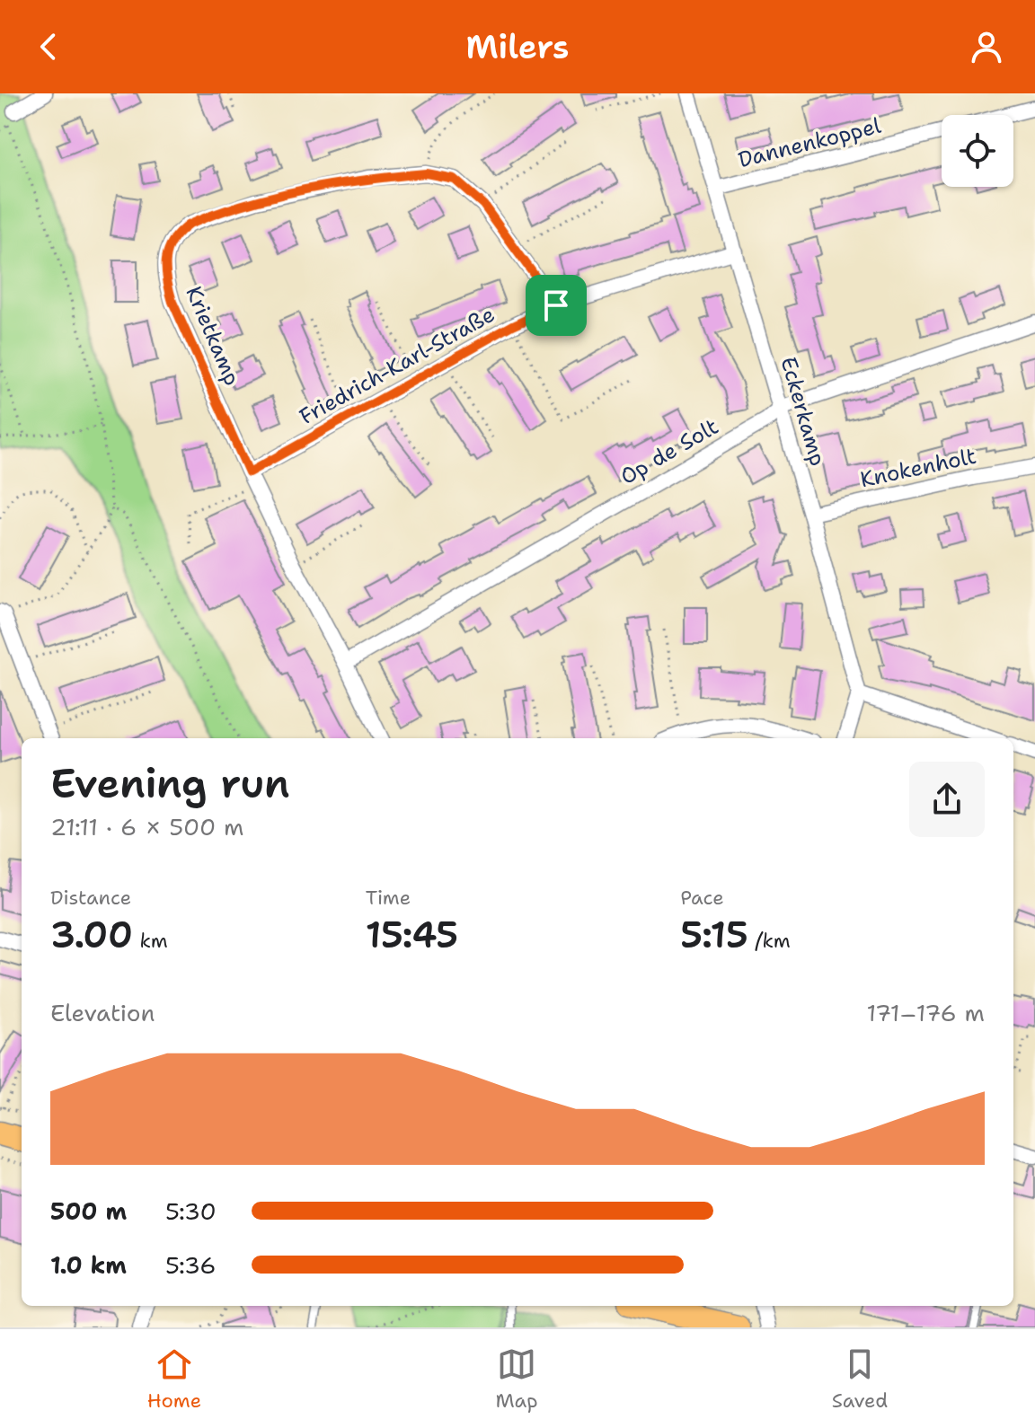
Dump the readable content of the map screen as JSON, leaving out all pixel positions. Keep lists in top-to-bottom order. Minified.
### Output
{"streets":{"street":["Dannenkoppel","Krietkamp","Friedrich-Karl-Straße","Eckerkamp","Op de Solt","Knokenholt"]},"crossings":[["Dannenkoppel","Eckerkamp"],["Krietkamp","Friedrich-Karl-Straße"],["Krietkamp","Op de Solt"],["Friedrich-Karl-Straße","Eckerkamp"],["Eckerkamp","Op de Solt"],["Eckerkamp","Knokenholt"]],"page":{"header":"Milers","heading":["Evening run","21:11 · 6 × 500 m"],"stats":[["Distance","3.00 km"],["Time","15:45"],["Pace","5:15 /km"]],"chart":["Elevation","171–176 m"],"list":[{"name":"500 m","note":"5:30"},{"name":"1.0 km","note":"5:36"}],"tabs":["Home","Map","Saved"]}}
